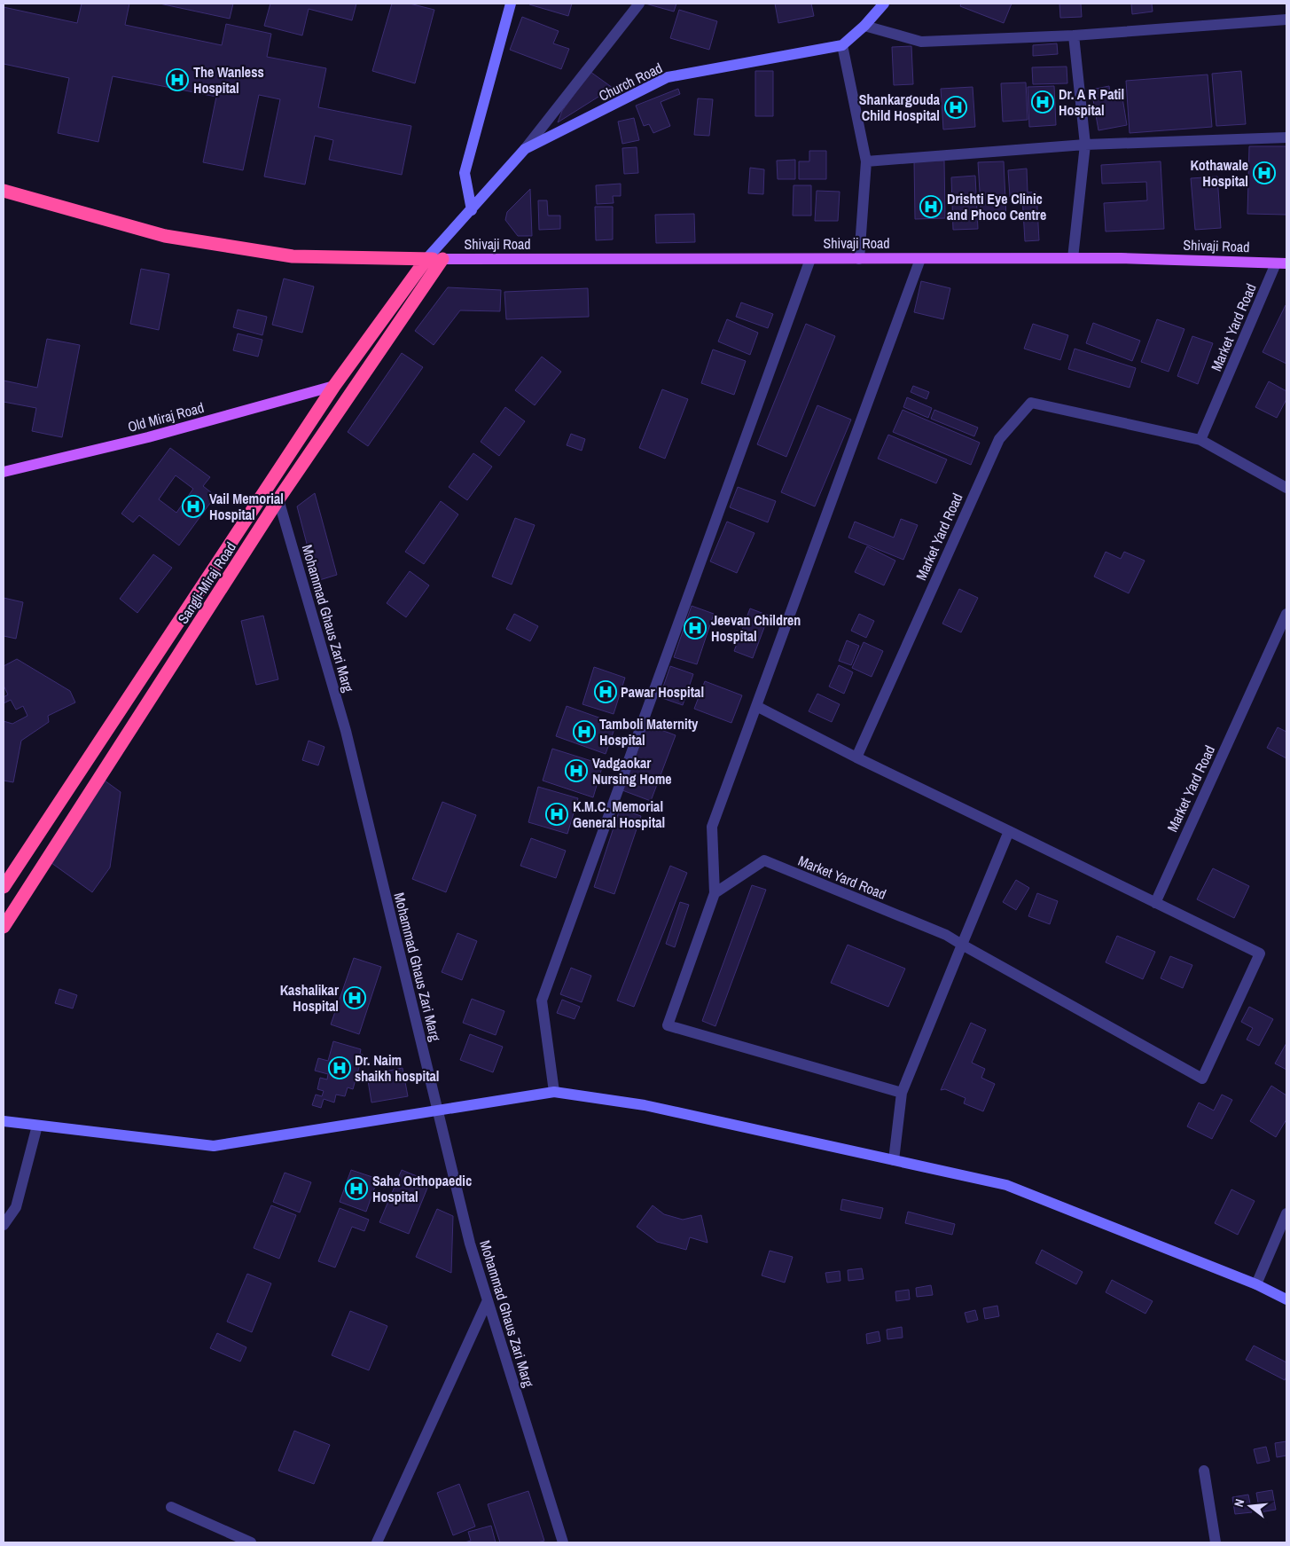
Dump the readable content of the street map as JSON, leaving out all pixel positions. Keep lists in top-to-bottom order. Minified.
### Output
{"streets":{"highway":["Shivaji Road","Sangli-Miraj Road"],"main road":["Church Road","Old Miraj Road"],"street":["Market Yard Road","Mohammad Ghaus Zari Marg"]},"crossings":[["Church Road","Shivaji Road"],["Church Road","Sangli-Miraj Road"],["Shivaji Road","Market Yard Road"],["Shivaji Road","Sangli-Miraj Road"],["Old Miraj Road","Sangli-Miraj Road"],["Sangli-Miraj Road","Mohammad Ghaus Zari Marg"]],"places":{"hospital":["The Wanless Hospital","Dr. A R Patil Hospital","Shankargouda Child Hospital","Kothawale Hospital","Drishti Eye Clinic and Phoco Centre","Vail Memorial Hospital","Jeevan Children Hospital","Pawar Hospital","Tamboli Maternity Hospital","Vadgaokar Nursing Home","K.M.C. Memorial General Hospital","Kashalikar Hospital","Dr. Naim shaikh hospital","Saha Orthopaedic Hospital"]},"north":"left"}
